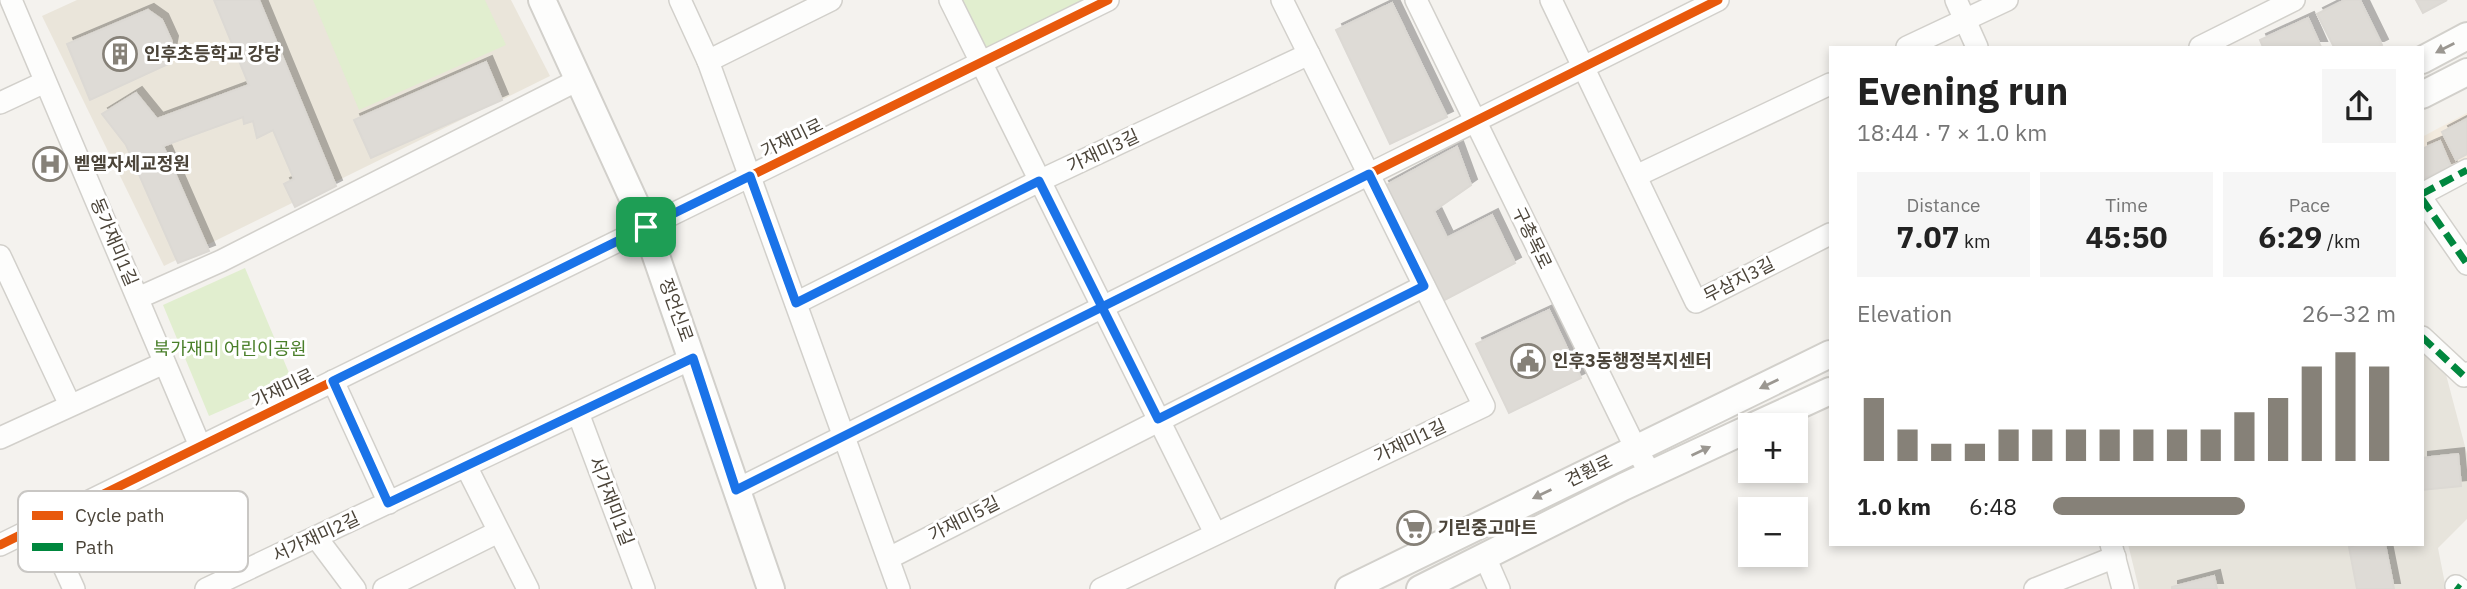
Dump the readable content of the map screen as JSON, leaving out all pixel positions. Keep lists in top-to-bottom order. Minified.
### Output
{"streets":{"street":["가재미로","가재미3길","구총목로","동가재미1길","무삼지3길","정언신로","가재미1길","견훤로","서가재미1길","가재미5길","서가재미2길"]},"crossings":[["가재미로","동가재미1길"],["가재미로","정언신로"],["가재미3길","가재미1길"],["구총목로","견훤로"]],"parks":["북가재미 어린이공원"],"places":{"building":["인후초등학교 강당"],"hospital":["벧엘자세교정원"],"public building":["인후3동행정복지센터"],"supermarket":["기린중고마트"]},"legend":["Cycle path","Path"],"page":{"heading":["Evening run","18:44 · 7 × 1.0 km"],"stats":[["Distance","7.07 km"],["Time","45:50"],["Pace","6:29 /km"]],"chart":["Elevation","26–32 m"],"map_buttons":["+","−"],"list":[{"name":"1.0 km","note":"6:48"}]}}
